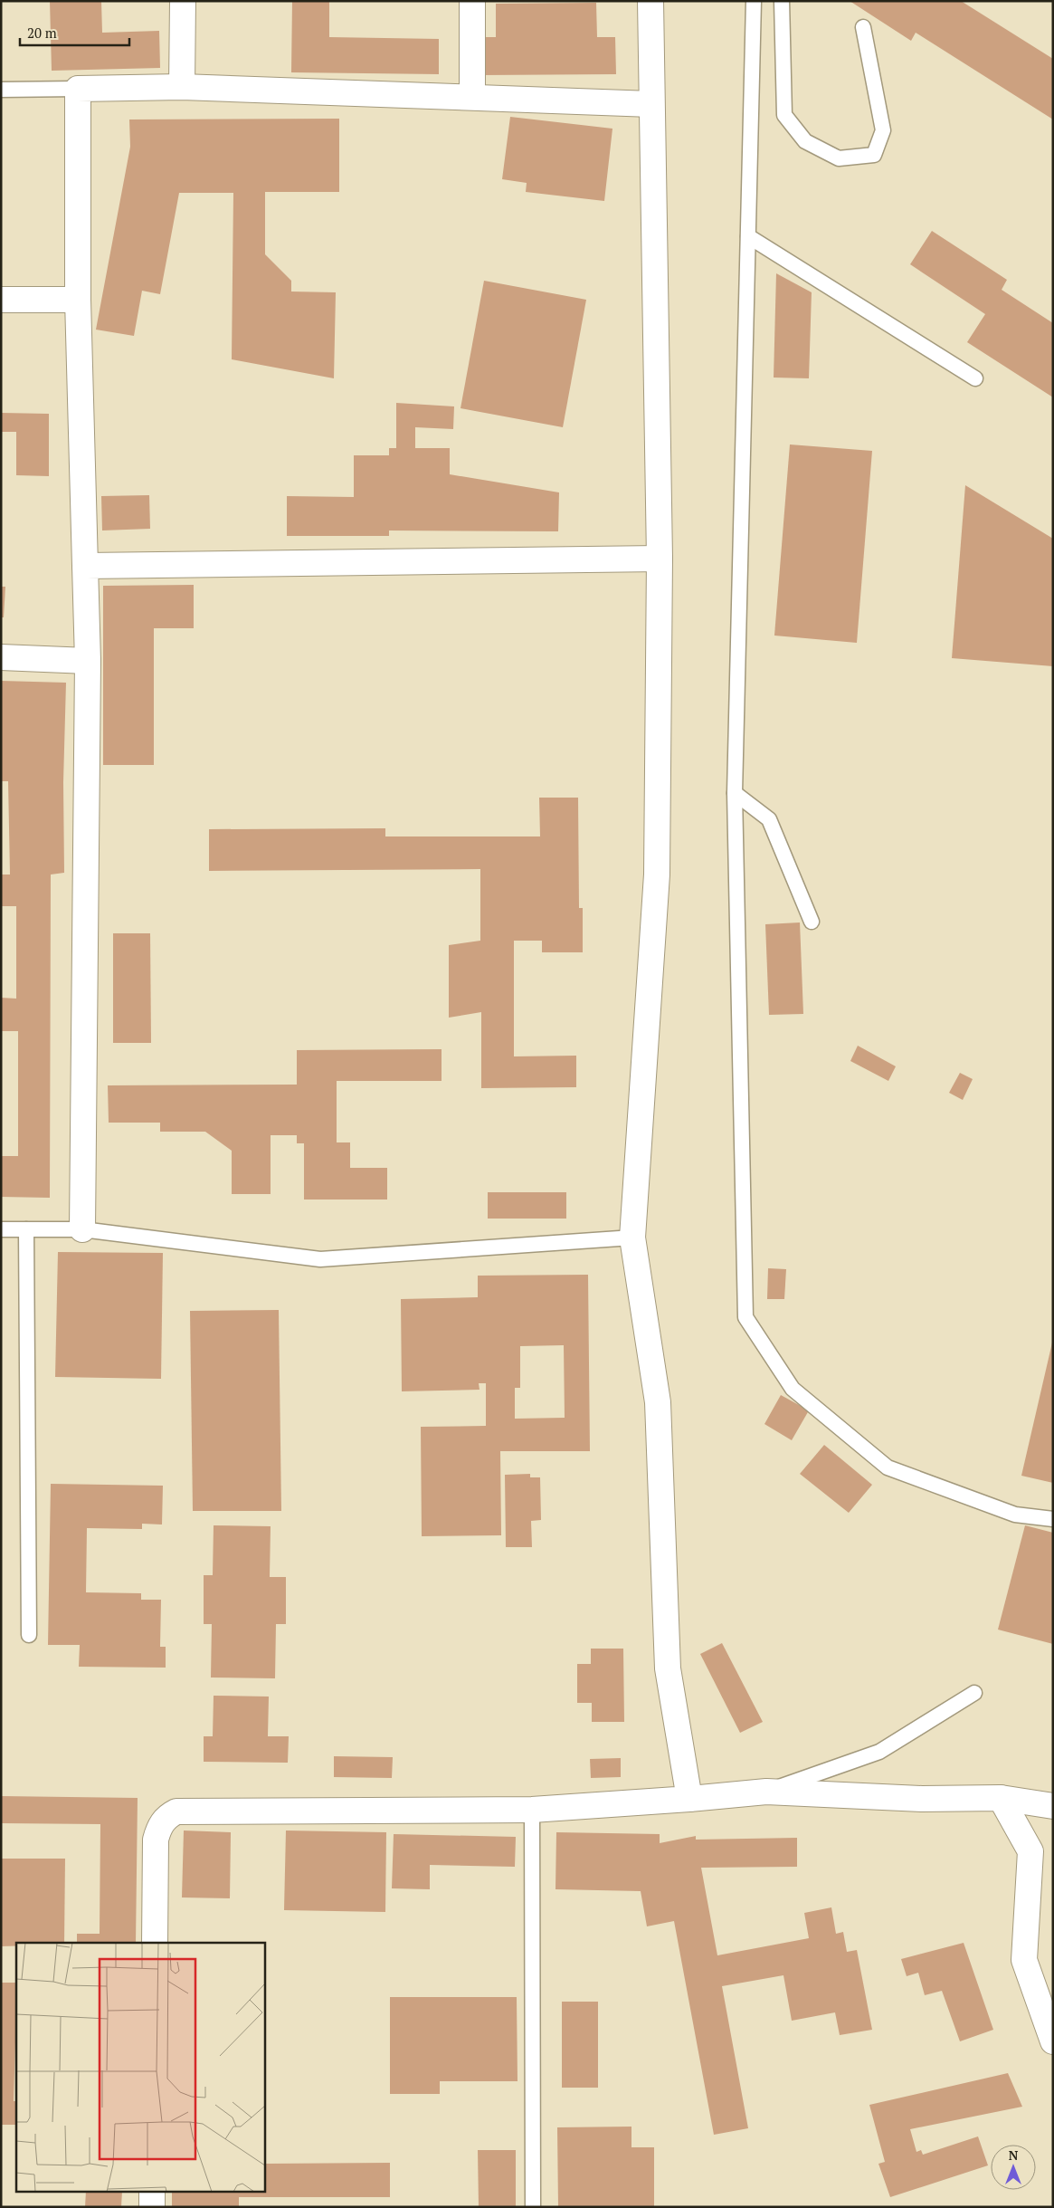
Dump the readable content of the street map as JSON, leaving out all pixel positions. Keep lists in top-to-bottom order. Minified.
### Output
{"scale_bar":"20 m","north":"top"}
